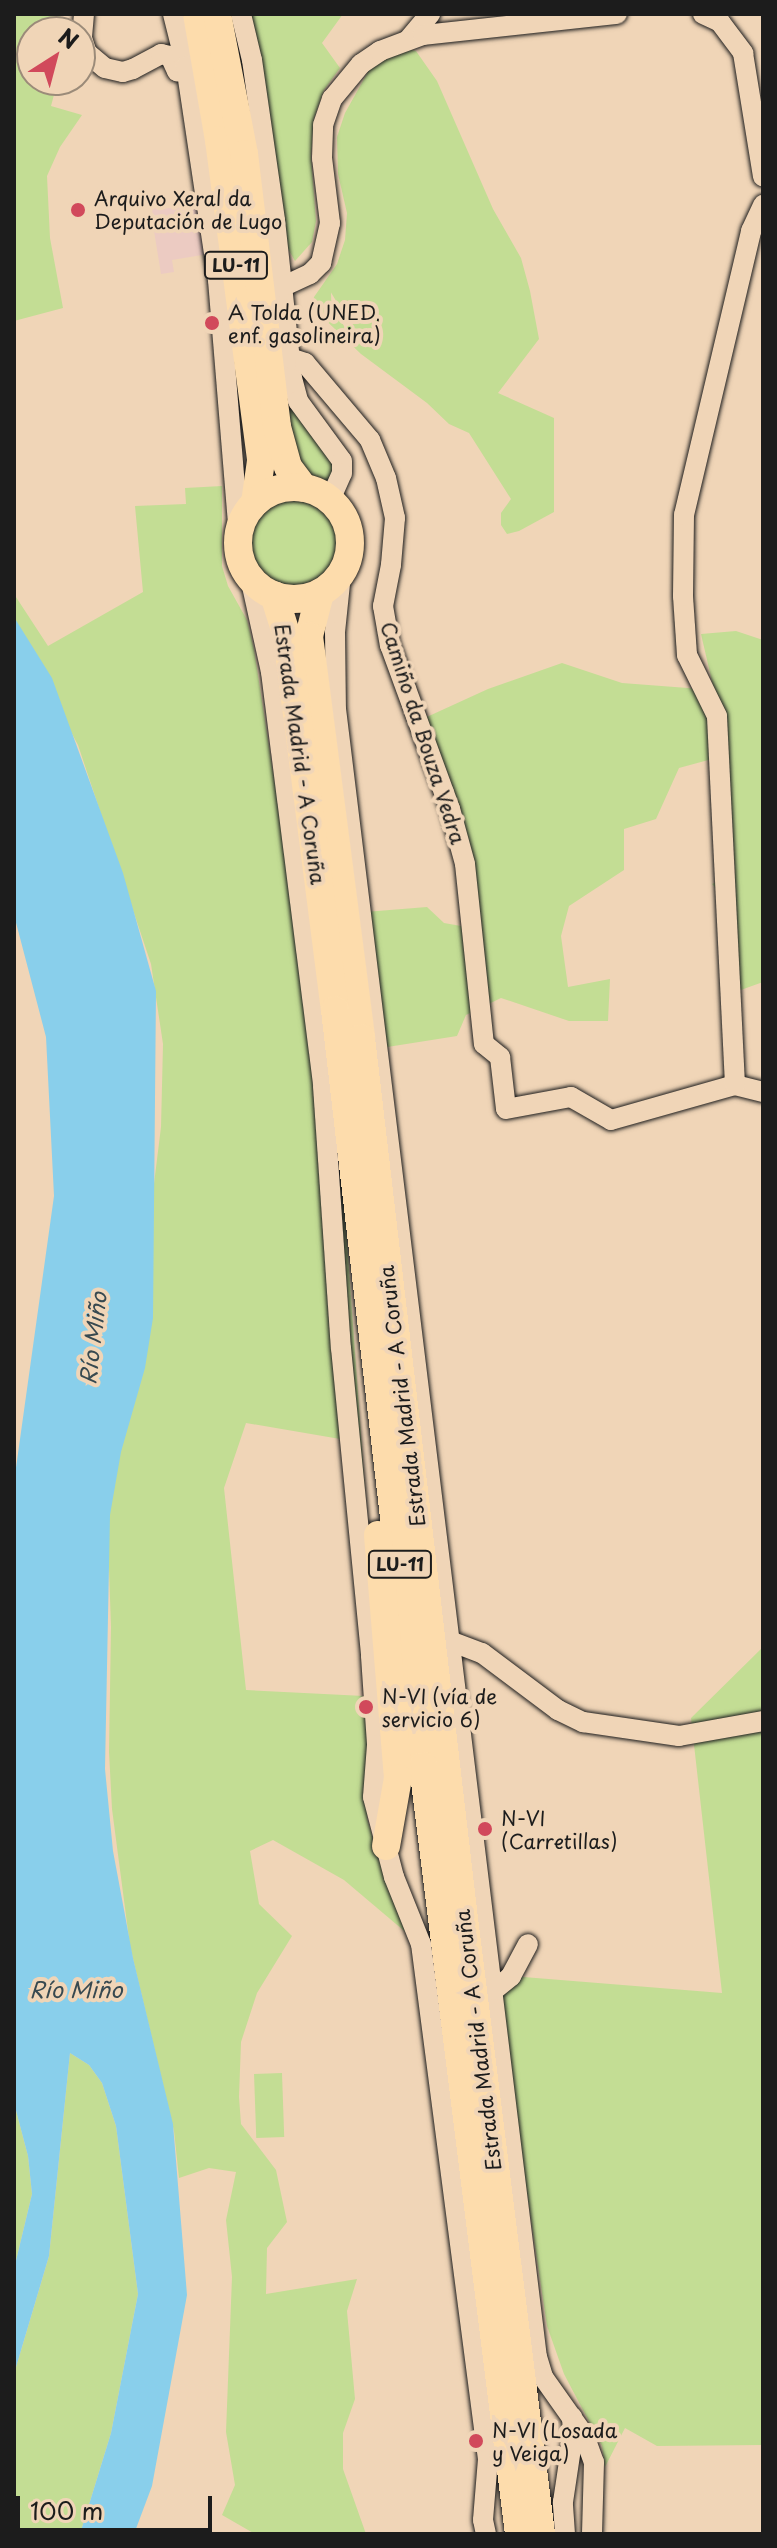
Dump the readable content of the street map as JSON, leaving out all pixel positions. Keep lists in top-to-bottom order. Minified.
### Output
{"streets":{"highway":["LU-11","Estrada Madrid - A Coruña"],"street":["Camiño da Bouza Vedra"]},"crossings":[["LU-11","Estrada Madrid - A Coruña"]],"water":["Río Miño"],"places":["Arquivo Xeral da Deputación de Lugo","A Tolda (UNED, enf. gasolineira)","N-VI (vía de servicio 6)","N-VI (Carretillas)","N-VI (Losada y Veiga)"],"scale_bar":"100 m","north":"top right"}
